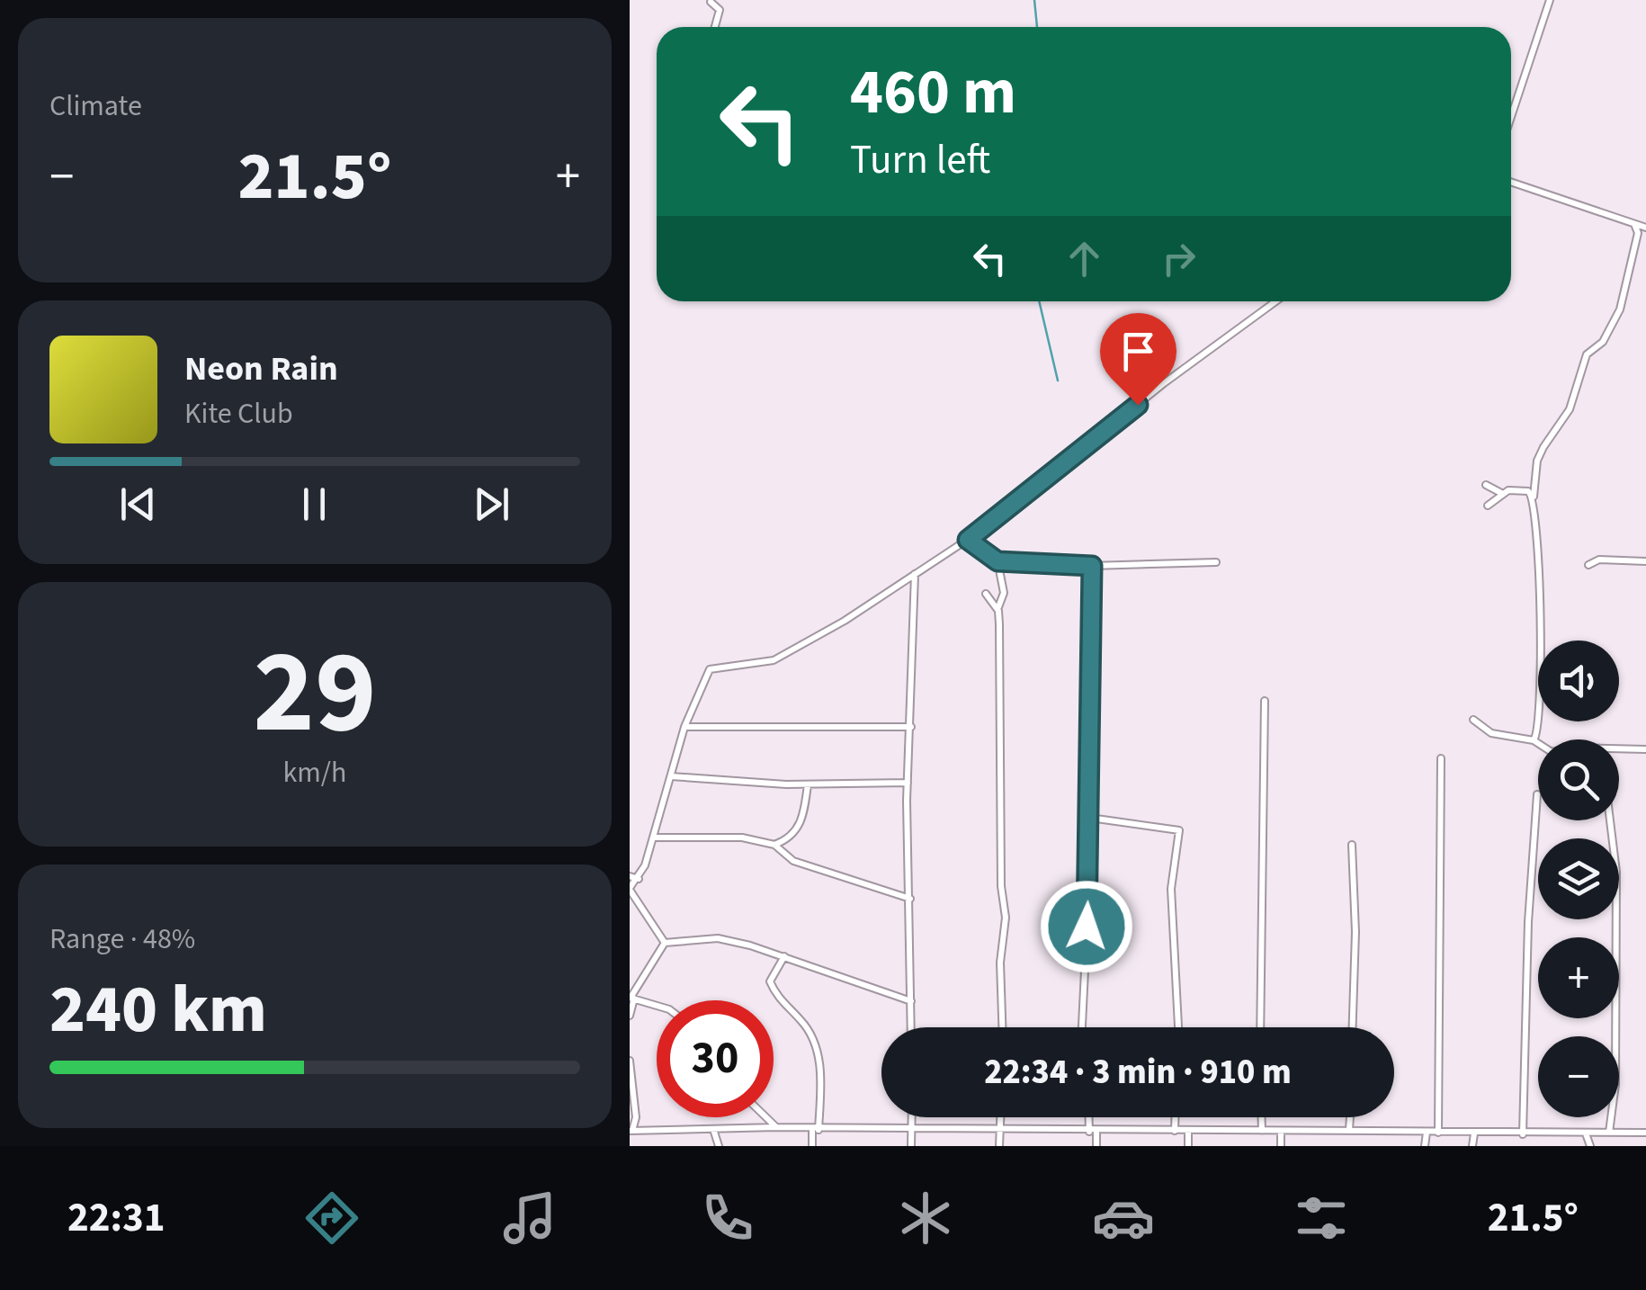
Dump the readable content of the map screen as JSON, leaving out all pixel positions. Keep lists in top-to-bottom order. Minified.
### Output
{"page":{"tile":["Climate",["29","km/h"],["Range · 48%","240 km"]],"turn":["460 m","Turn left"],"heat":["−","21.5°","+"],"song":["Neon Rain","Kite Club"],"map_buttons":["+","−"],"limit":"30","trip":"22:34 · 3 min · 910 m","tabs":["22:31","21.5°"]}}
